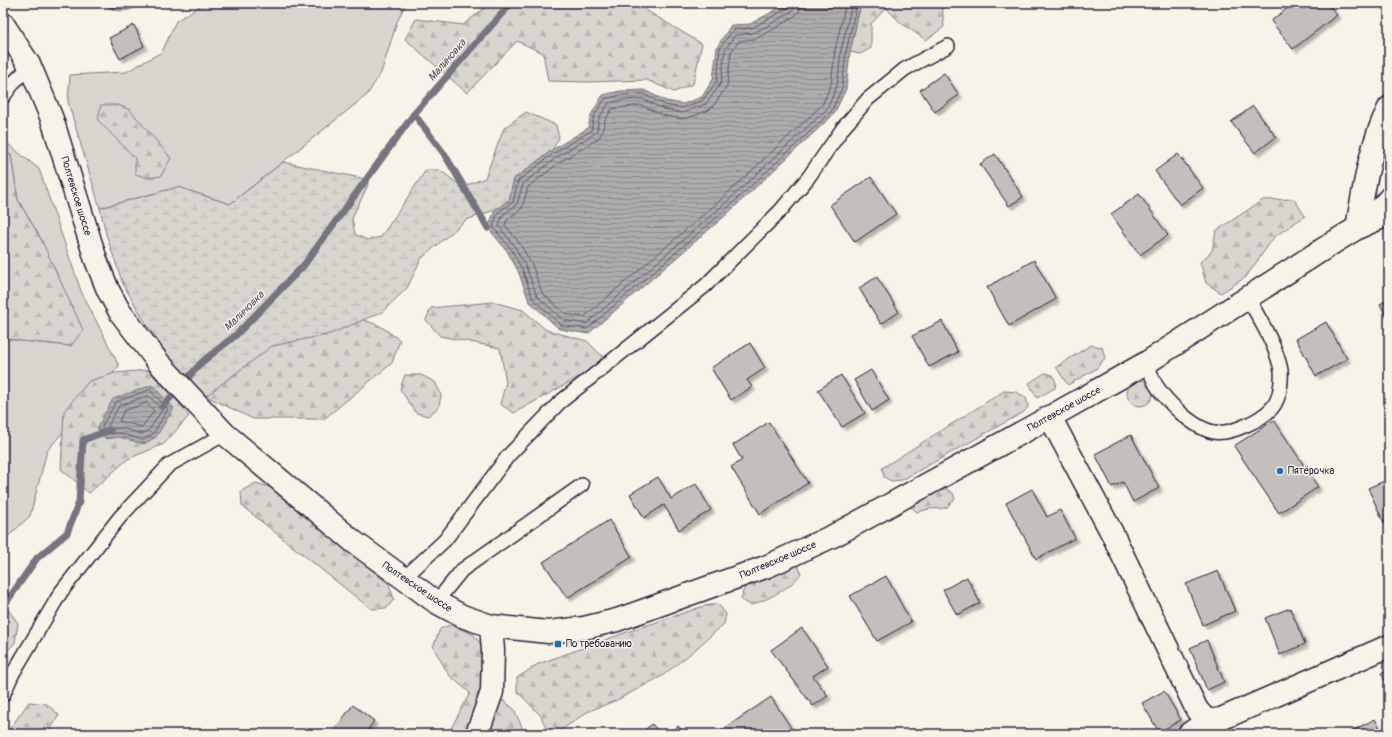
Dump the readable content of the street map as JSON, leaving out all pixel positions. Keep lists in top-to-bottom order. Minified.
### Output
{"streets":{"street":["Полтевское шоссе"]},"water":["Малиновка"],"places":{"other":["Пятёрочка"],"transit":["По требованию"]}}
